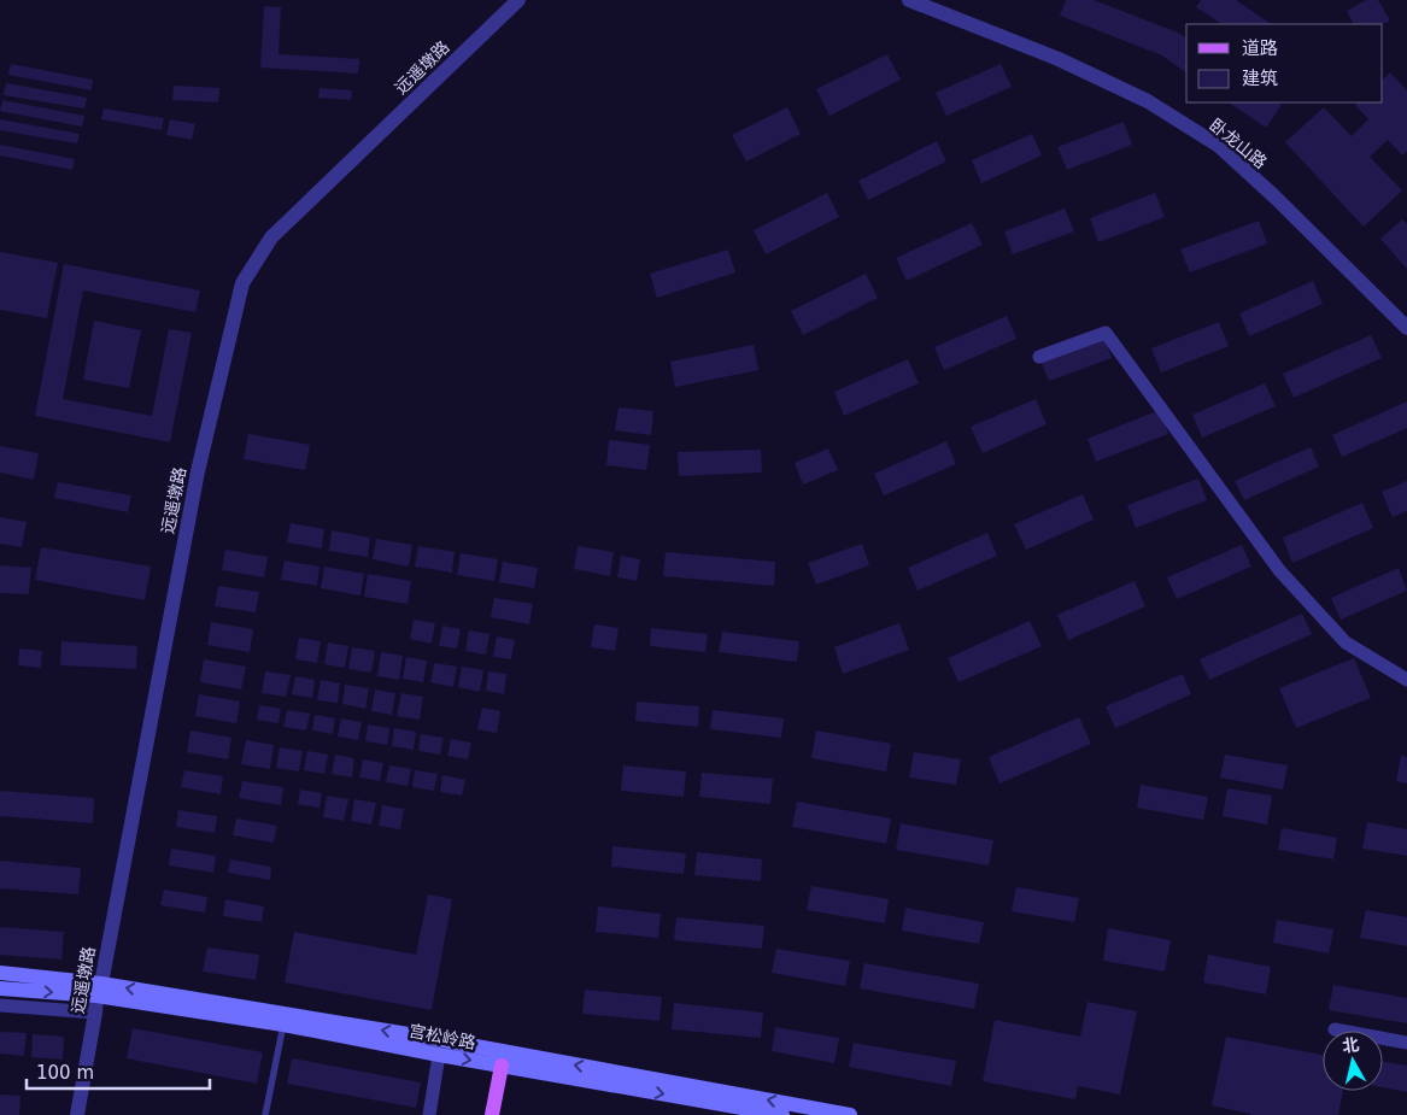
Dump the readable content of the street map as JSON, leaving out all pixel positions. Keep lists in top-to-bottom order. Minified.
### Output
{"streets":{"main road":["宫松岭路"],"street":["远遥墩路","卧龙山路"]},"crossings":[["远遥墩路","宫松岭路"]],"legend":["道路","建筑"],"scale_bar":"100 m","north":"top"}
